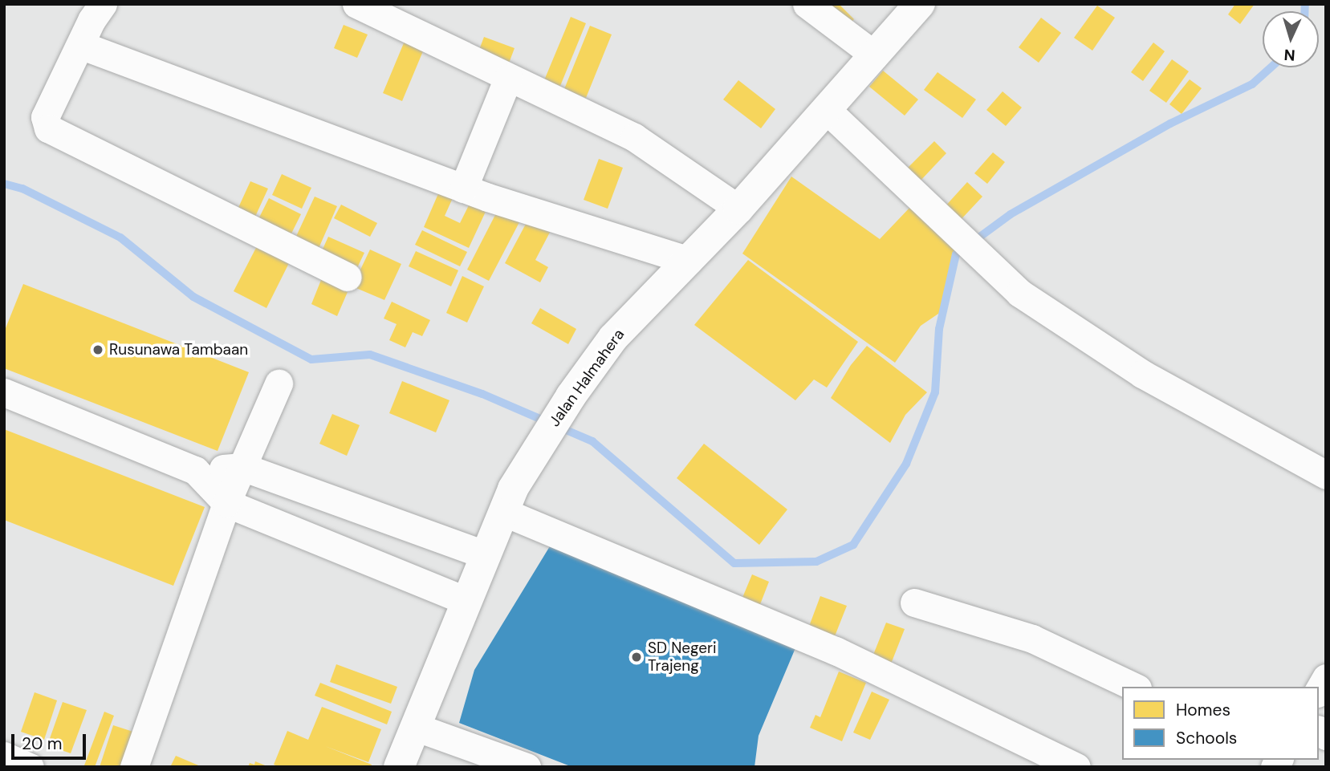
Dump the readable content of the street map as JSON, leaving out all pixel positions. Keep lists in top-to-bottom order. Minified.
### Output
{"streets":{"street":["Jalan Halmahera"]},"places":["Rusunawa Tambaan","SD Negeri Trajeng"],"legend":["Homes","Schools"],"scale_bar":"20 m","north":"bottom"}
